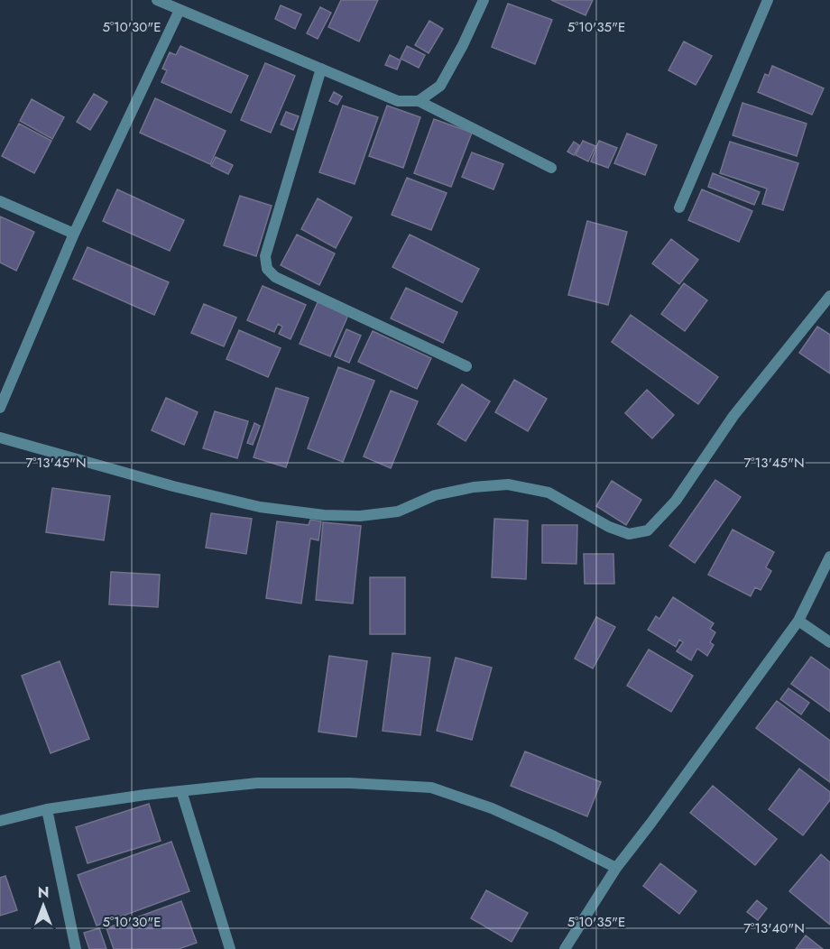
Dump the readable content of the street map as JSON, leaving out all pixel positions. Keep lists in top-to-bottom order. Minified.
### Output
{"north":"top","coordinates":["5°10'30\"E","5°10'35\"E","7°13'45\"N","7°13'40\"N"]}
